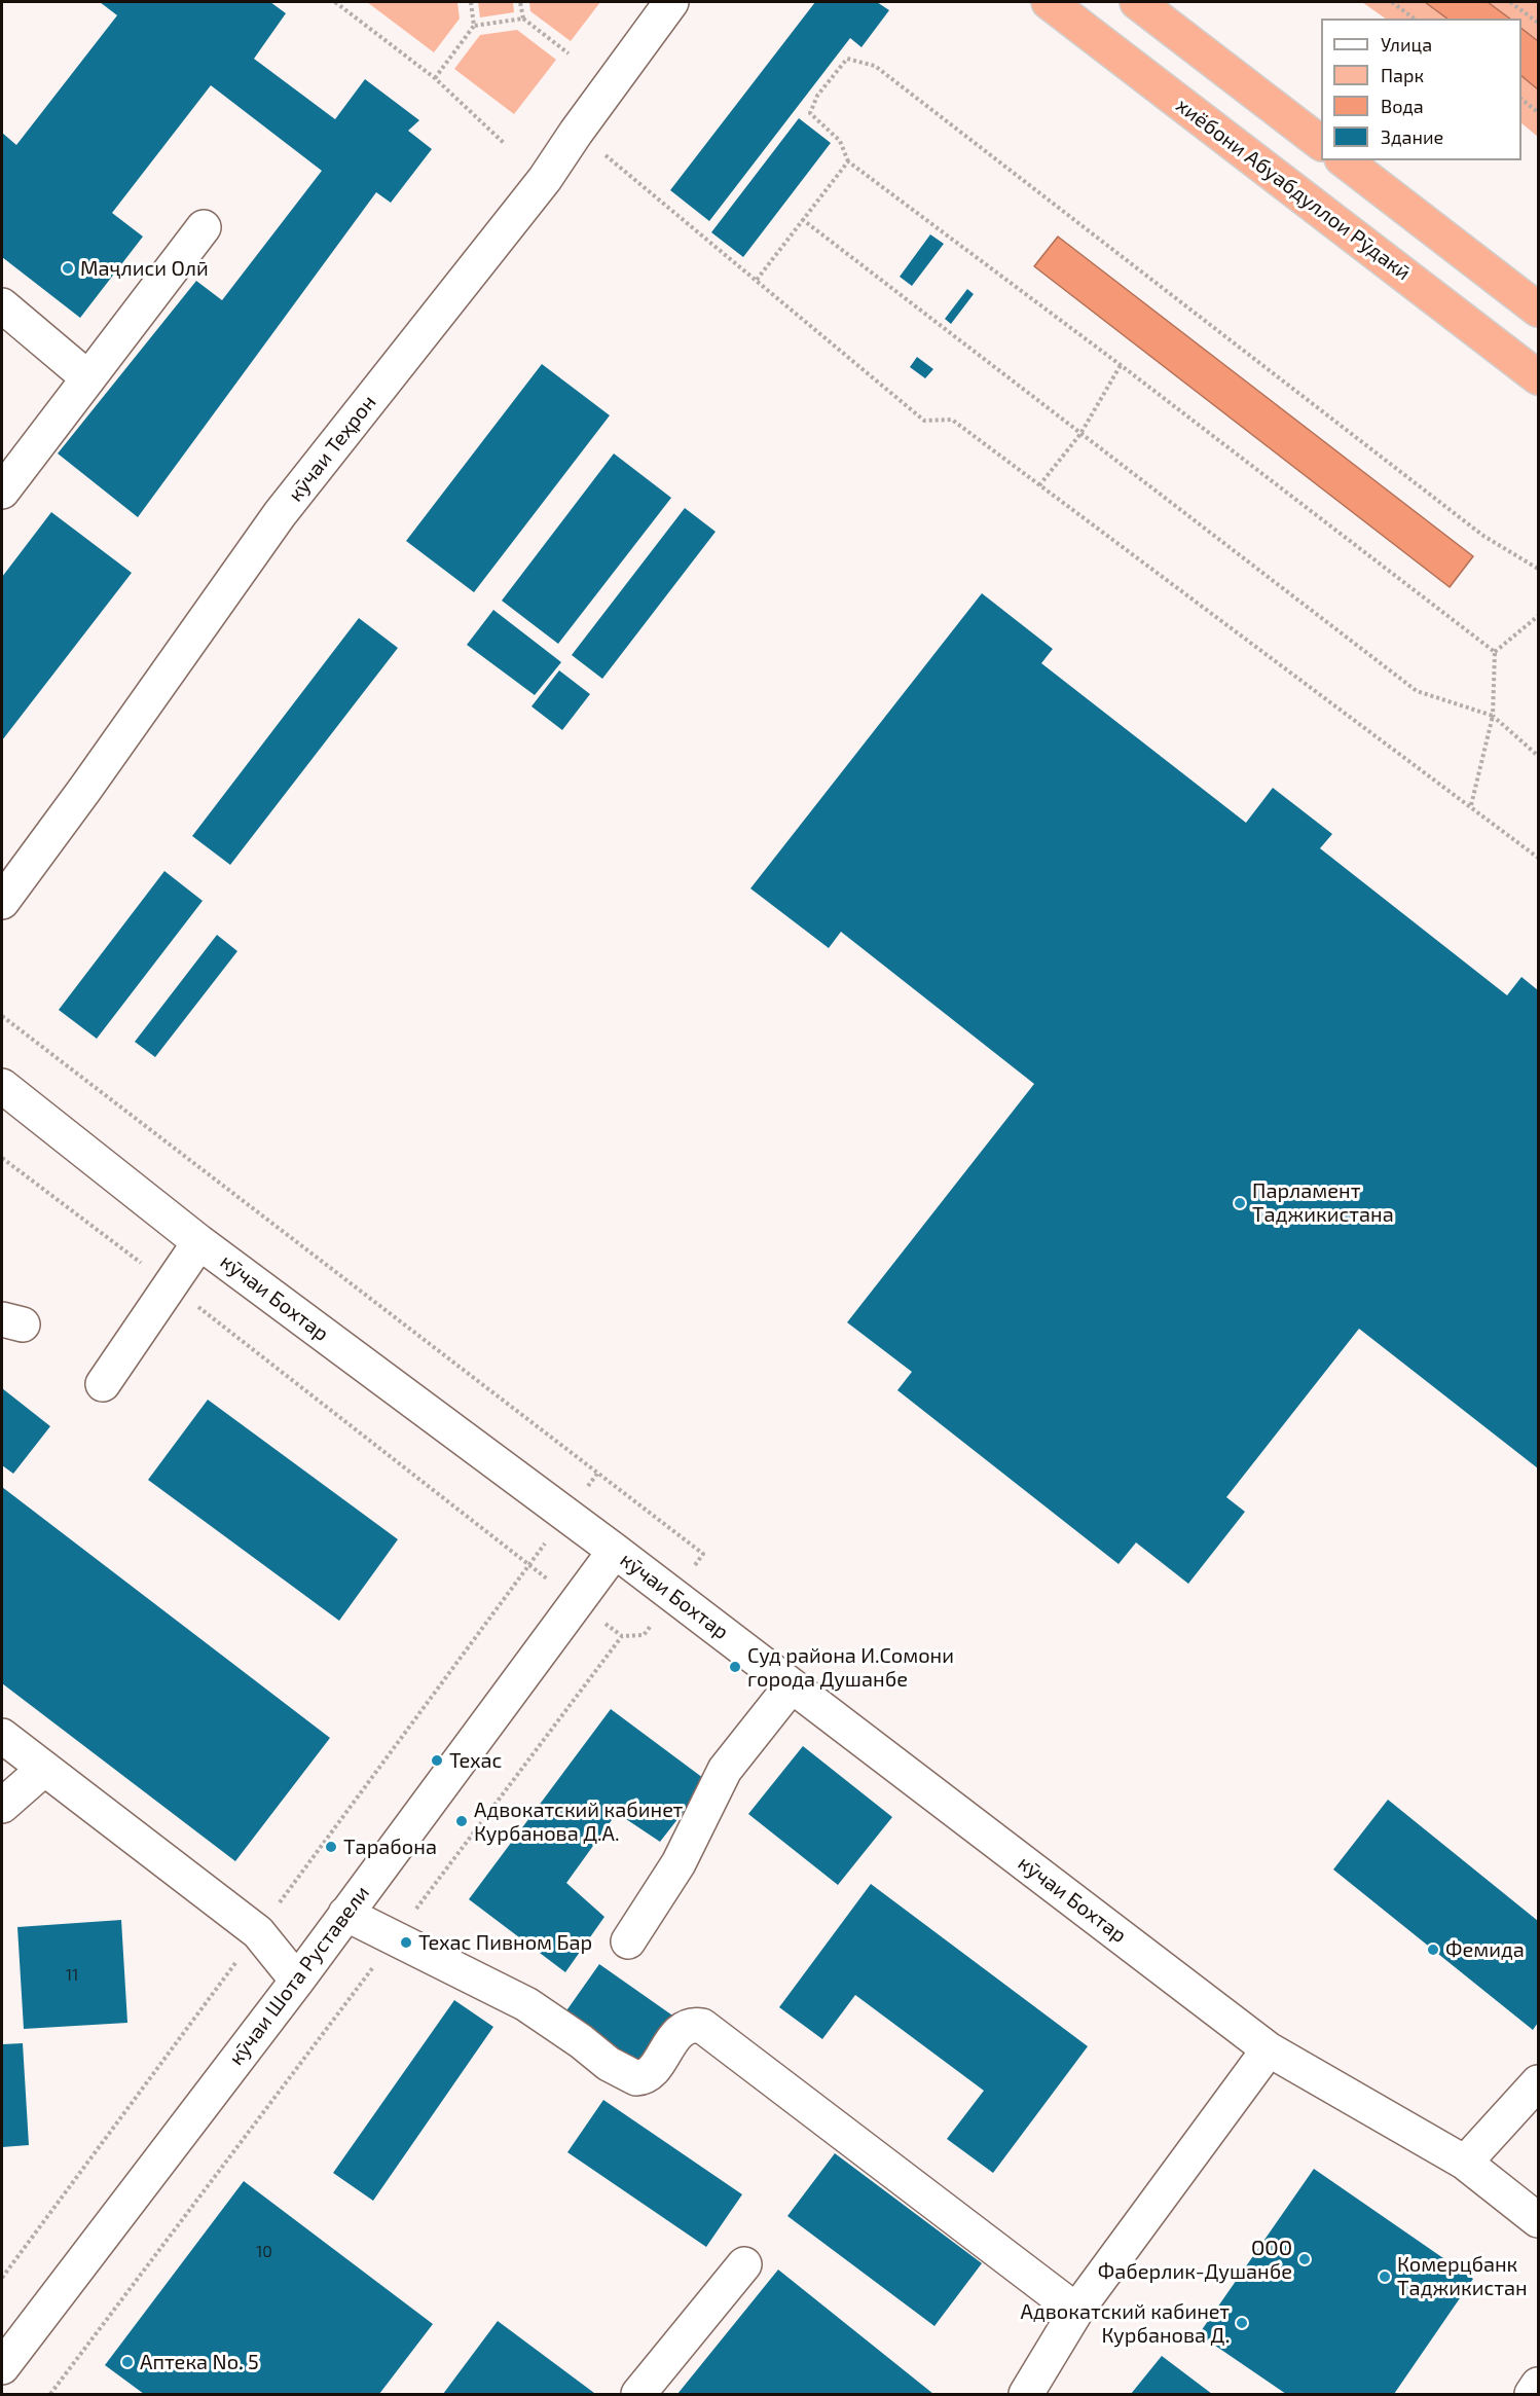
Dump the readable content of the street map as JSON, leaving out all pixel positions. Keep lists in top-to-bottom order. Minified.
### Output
{"streets":{"highway":["хиёбони Абуабдуллои Рӯдакӣ"],"street":["кӯчаи Теҳрон","кӯчаи Бохтар","кӯчаи Шота Руставели"]},"crossings":[["кӯчаи Бохтар","кӯчаи Шота Руставели"]],"places":["Маҷлиси Олӣ","Парламент Таджикистана","Суд района И.Сомони города Душанбе","Техас","Адвокатский кабинет Курбанова Д.А.","Тарабона","Техас Пивном Бар","Фемида","ООО Фаберлик-Душанбе","Комерцбанк Таджикистан","Адвокатский кабинет Курбанова Д.","Аптека No. 5"],"house_numbers":["11","10"],"legend":["Улица","Парк","Вода","Здание"]}
